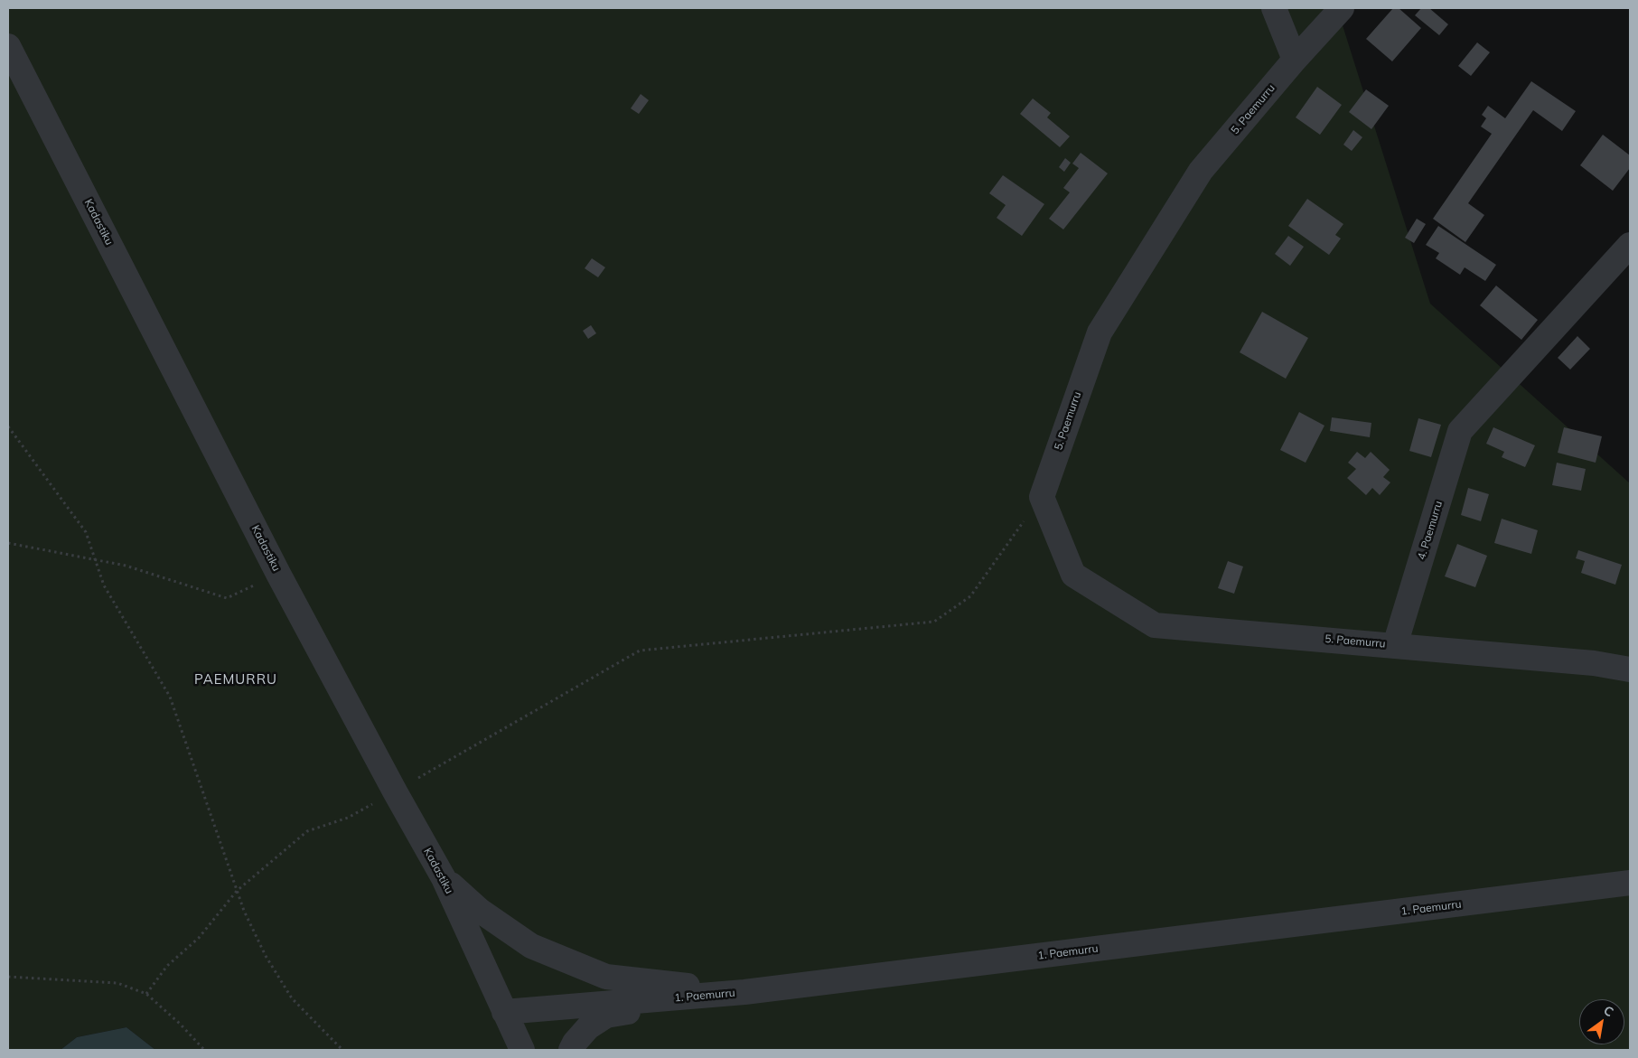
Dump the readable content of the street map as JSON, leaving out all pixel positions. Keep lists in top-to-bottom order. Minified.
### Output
{"streets":{"street":["5. Paemurru","Kadastiku","4. Paemurru","1. Paemurru"]},"crossings":[["5. Paemurru","4. Paemurru"],["Kadastiku","1. Paemurru"]],"districts":["PAEMURRU"],"north":"top right"}
